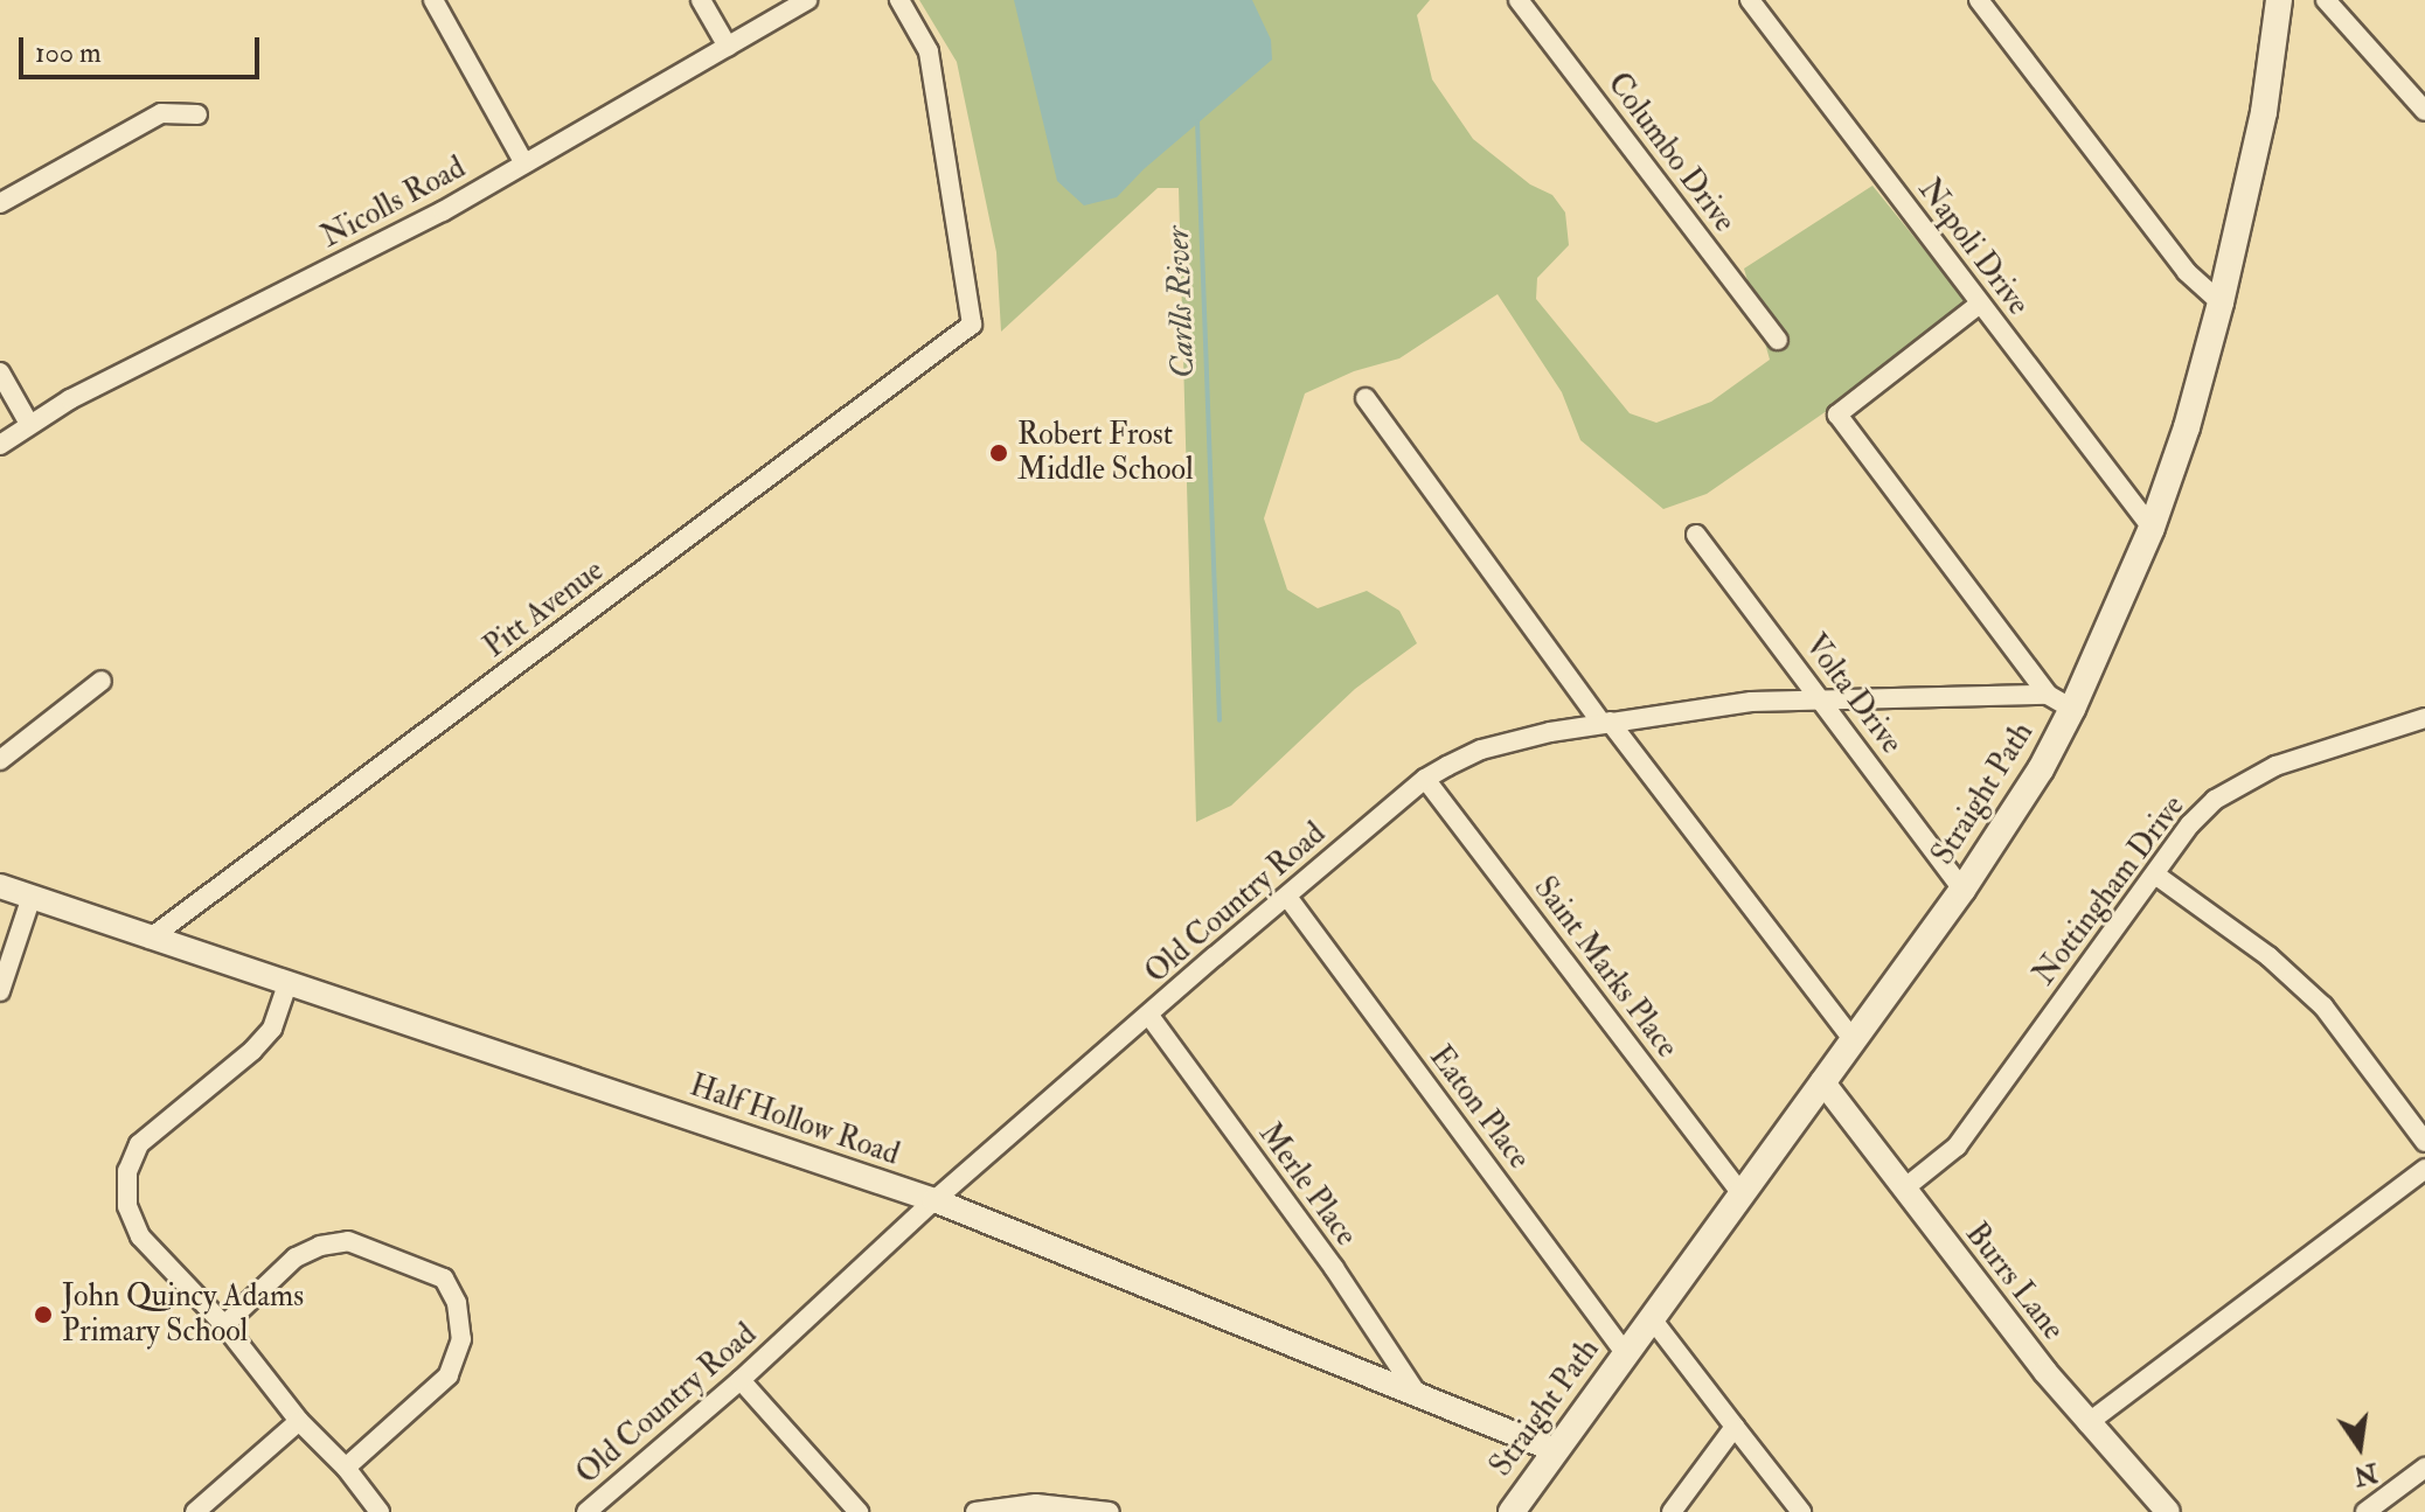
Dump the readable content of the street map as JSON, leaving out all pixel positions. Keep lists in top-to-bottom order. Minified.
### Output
{"streets":{"main road":["Straight Path"],"street":["Columbo Drive","Nicolls Road","Napoli Drive","Pitt Avenue","Volta Drive","Nottingham Drive","Old Country Road","Saint Marks Place","Eaton Place","Half Hollow Road","Merle Place","Burrs Lane"]},"crossings":[["Napoli Drive","Straight Path"],["Pitt Avenue","Half Hollow Road"],["Volta Drive","Straight Path"],["Volta Drive","Old Country Road"],["Straight Path","Saint Marks Place"],["Straight Path","Eaton Place"],["Straight Path","Half Hollow Road"],["Straight Path","Burrs Lane"],["Nottingham Drive","Burrs Lane"],["Old Country Road","Saint Marks Place"],["Old Country Road","Eaton Place"],["Old Country Road","Half Hollow Road"],["Old Country Road","Merle Place"],["Half Hollow Road","Merle Place"]],"water":["Carlls River"],"places":["Robert Frost Middle School","John Quincy Adams Primary School"],"scale_bar":"100 m","north":"bottom"}
